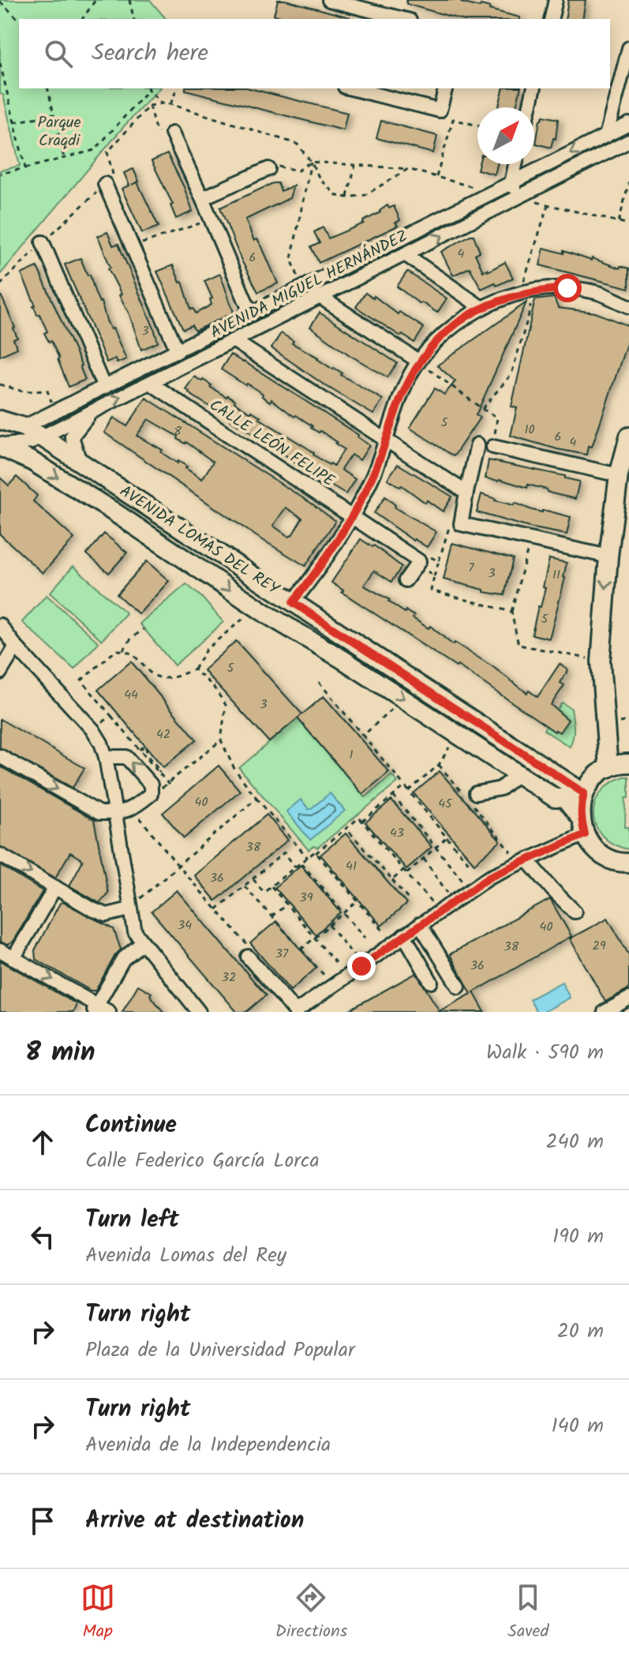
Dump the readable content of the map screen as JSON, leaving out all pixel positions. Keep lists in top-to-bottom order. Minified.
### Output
{"streets":{"main road":["AVENIDA LOMAS DEL REY"],"street":["AVENIDA MIGUEL HERNÁNDEZ","CALLE LEÓN FELIPE"]},"crossings":[["AVENIDA MIGUEL HERNÁNDEZ","CALLE LEÓN FELIPE"],["AVENIDA MIGUEL HERNÁNDEZ","AVENIDA LOMAS DEL REY"]],"parks":["Parque Craqdi"],"house_numbers":["4","6","3","5","10","8","6","4","7","3","11","5","5","44","3","42","1","40","45","43","38","41","36","39","34","40","29","38","37","36","32"],"north":"top right","page":{"search":"Search here","heading":["8 min","Walk · 590 m"],"list":[["Continue","Calle Federico García Lorca","240 m"],["Turn left","Avenida Lomas del Rey","190 m"],["Turn right","Plaza de la Universidad Popular","20 m"],["Turn right","Avenida de la Independencia","140 m"],"Arrive at destination"],"nav":["Map","Directions","Saved"]}}
